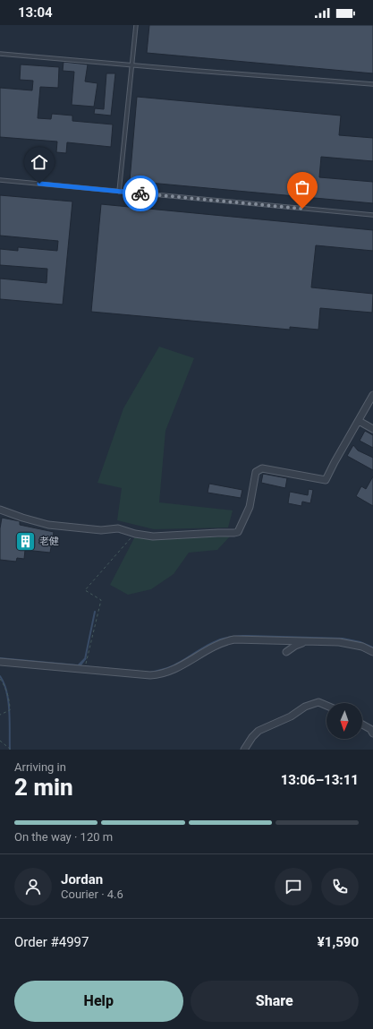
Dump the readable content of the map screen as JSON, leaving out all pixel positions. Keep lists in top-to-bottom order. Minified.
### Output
{"places":{"building":["老健"]},"north":"bottom","page":{"status":"13:04","heading":["2 min","Arriving in","13:06–13:11"],"panel":["Jordan","Courier · 4.6","Order #4997","¥1,590"],"bar":"On the way · 120 m","buttons":["Help","Share"]}}
